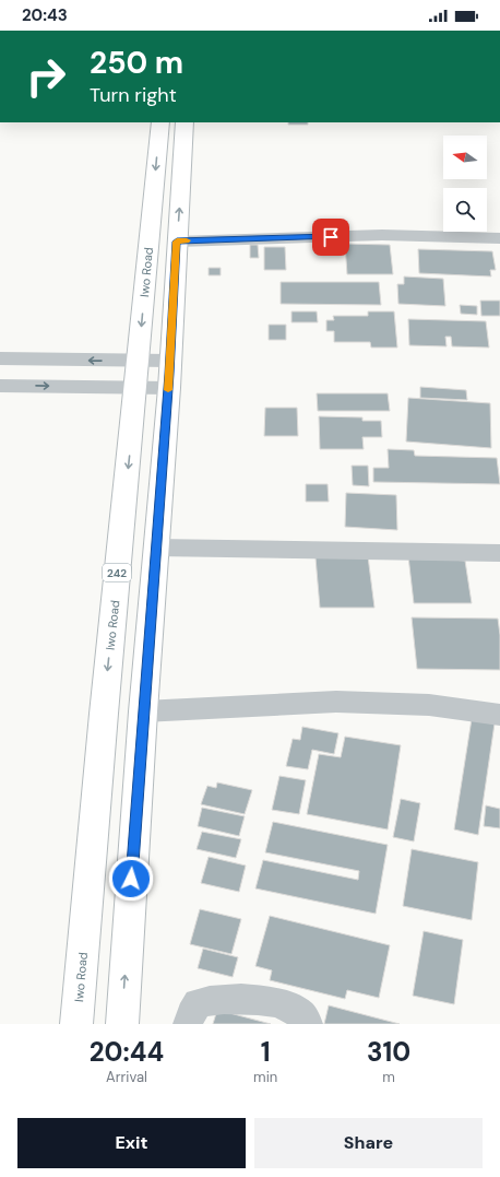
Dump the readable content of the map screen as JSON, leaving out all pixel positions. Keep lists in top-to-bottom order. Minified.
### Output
{"streets":{"main road":["Iwo Road","242"]},"north":"left","page":{"status":"20:43","turn":["250 m","Turn right"],"eta":["20:44","Arrival","1","min","310","m"],"buttons":["Exit","Share"]}}
